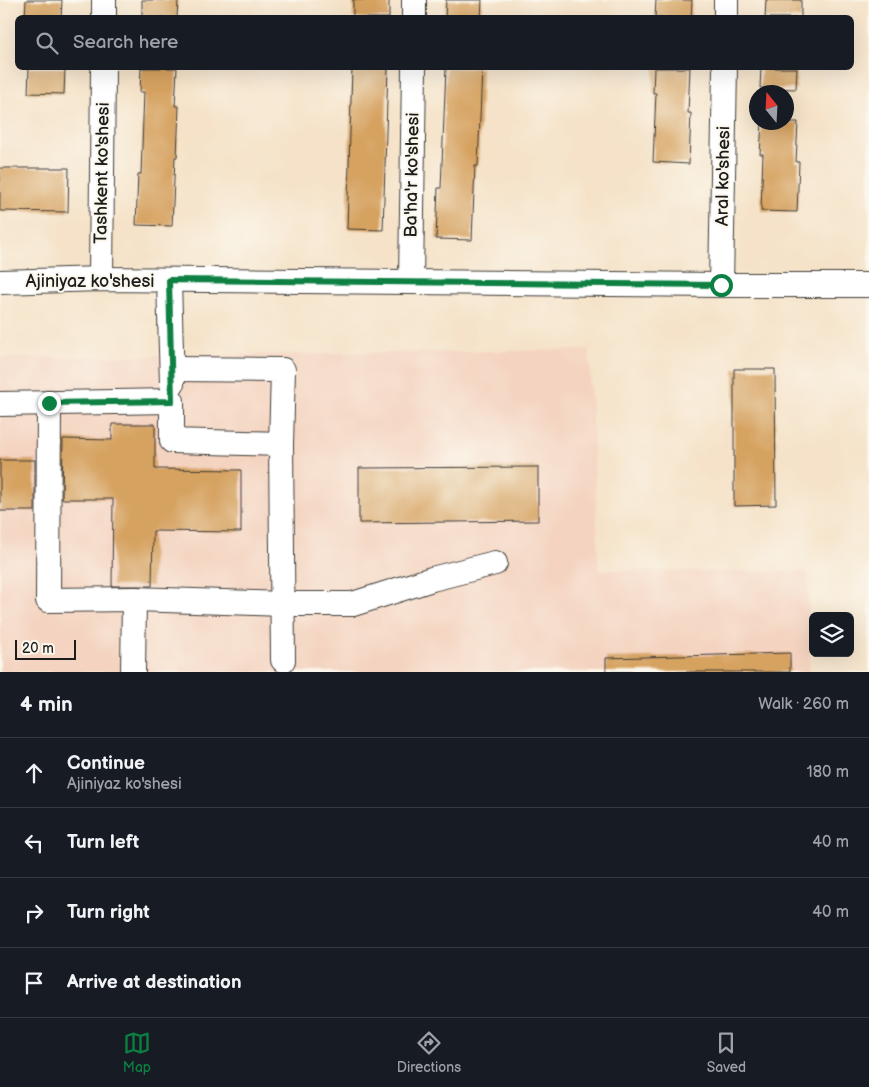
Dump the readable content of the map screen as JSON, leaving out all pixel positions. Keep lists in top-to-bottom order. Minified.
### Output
{"streets":{"street":["Tashkent ko'shesi","Ba'ha'r ko'shesi","Aral ko'shesi","Ajiniyaz ko'shesi"]},"crossings":[["Tashkent ko'shesi","Ajiniyaz ko'shesi"],["Ba'ha'r ko'shesi","Ajiniyaz ko'shesi"],["Aral ko'shesi","Ajiniyaz ko'shesi"]],"scale_bar":"20 m","north":"top","page":{"search":"Search here","scale":"20 m","heading":["4 min","Walk · 260 m"],"list":[["Continue","Ajiniyaz ko'shesi","180 m"],["Turn left","40 m"],["Turn right","40 m"],"Arrive at destination"],"nav":["Map","Directions","Saved"]}}
